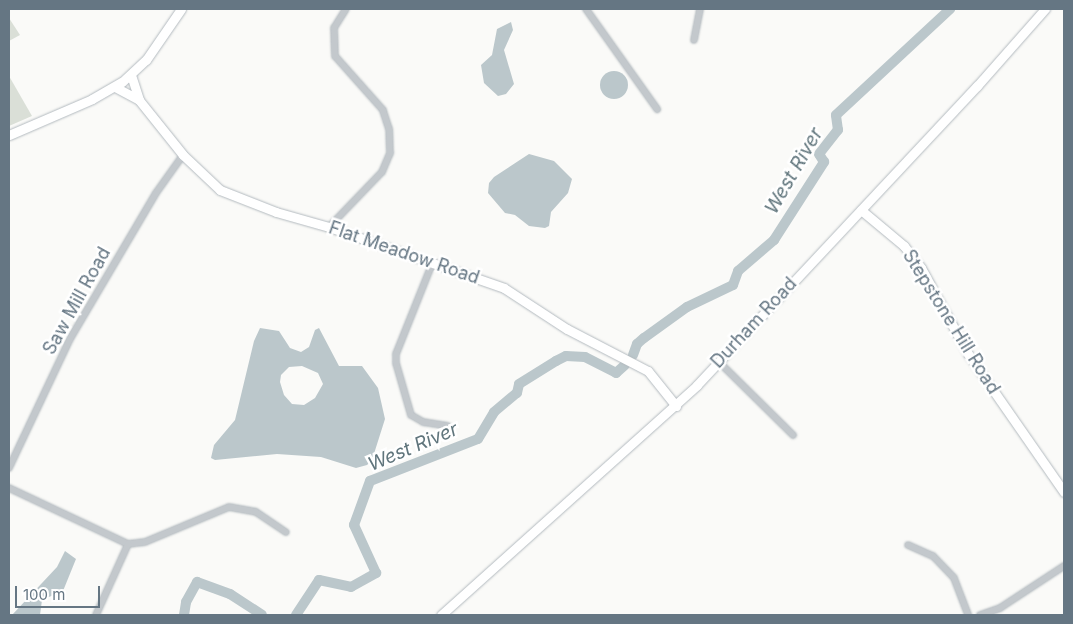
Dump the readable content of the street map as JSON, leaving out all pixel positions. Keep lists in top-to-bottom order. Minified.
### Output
{"streets":{"street":["Flat Meadow Road","Saw Mill Road","Stepstone Hill Road","Durham Road"]},"crossings":[["Flat Meadow Road","Saw Mill Road"],["Flat Meadow Road","Durham Road"],["Stepstone Hill Road","Durham Road"]],"water":["West River"],"scale_bar":"100 m"}
